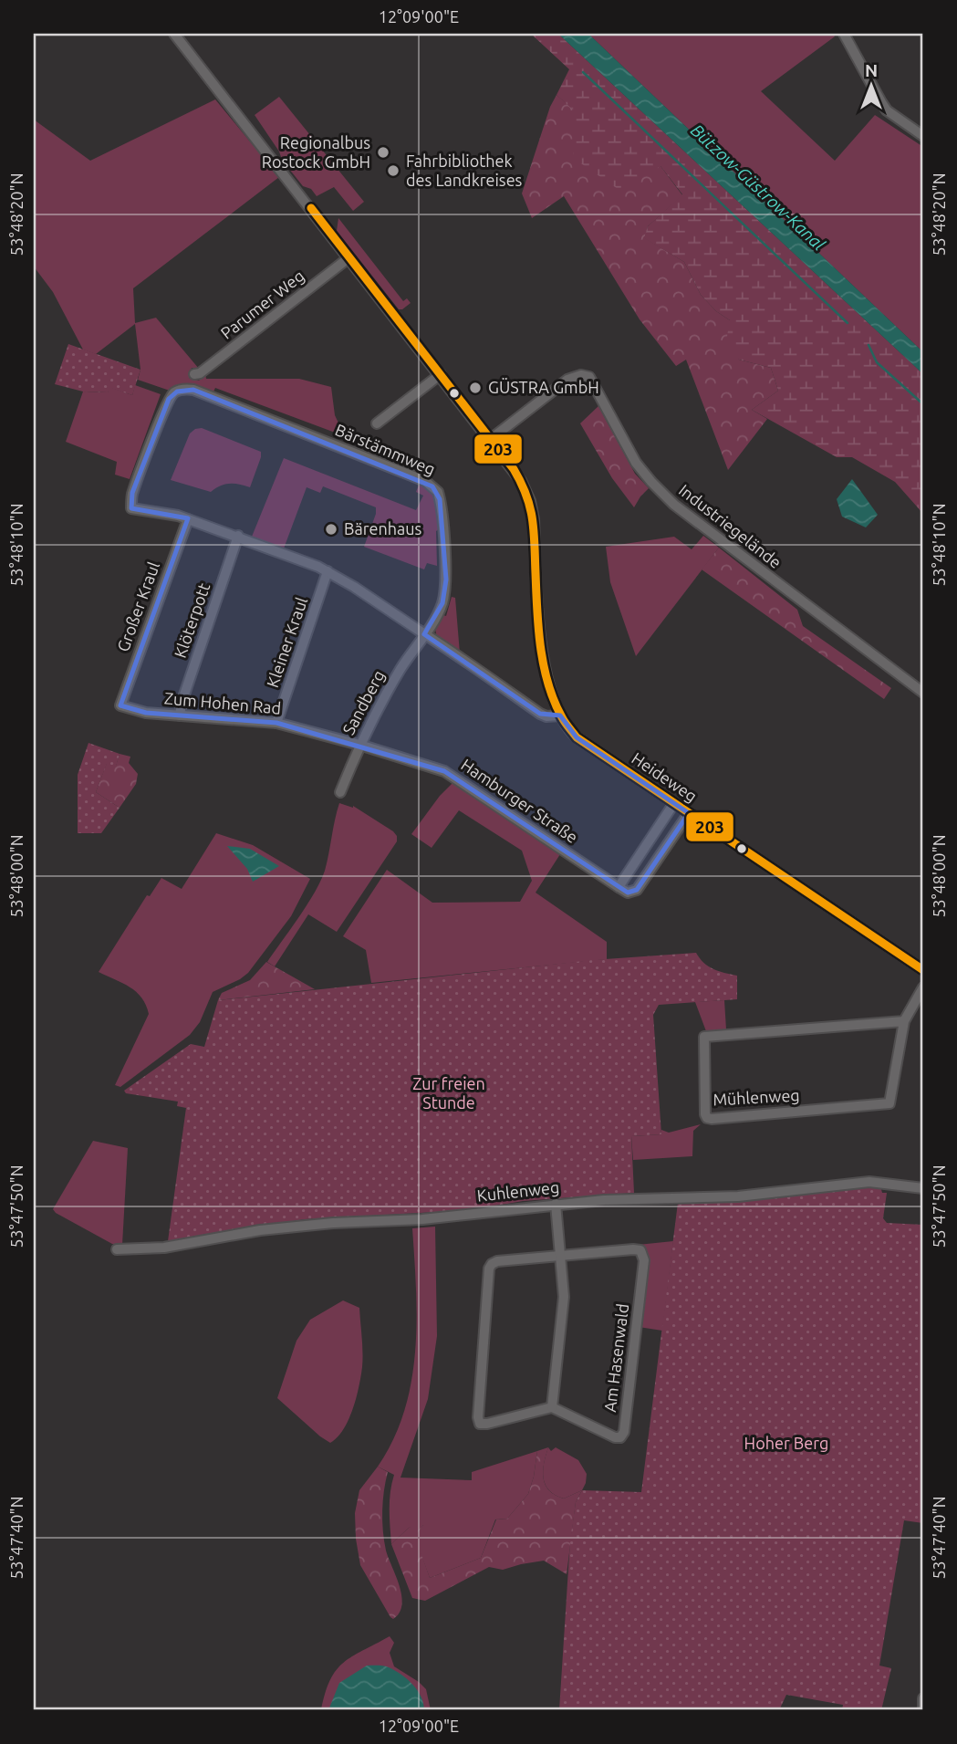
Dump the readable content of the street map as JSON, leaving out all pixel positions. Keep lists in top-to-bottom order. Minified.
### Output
{"streets":{"street":["Parumer Weg","Bärstämmweg","Industriegelände","Großer Kraul","Klöterpott","Kleiner Kraul","Sandberg","Zum Hohen Rad","Heideweg","Hamburger Straße","Mühlenweg","Kuhlenweg","Am Hasenwald"]},"crossings":[["Bärstämmweg","Großer Kraul"],["Bärstämmweg","Klöterpott"],["Bärstämmweg","Kleiner Kraul"],["Bärstämmweg","Sandberg"],["Großer Kraul","Zum Hohen Rad"],["Klöterpott","Zum Hohen Rad"],["Kleiner Kraul","Zum Hohen Rad"],["Sandberg","Zum Hohen Rad"],["Sandberg","Hamburger Straße"],["Zum Hohen Rad","Hamburger Straße"]],"water":["Bützow-Güstrow-Kanal"],"parks":["Zur freien Stunde","Hoher Berg"],"places":["Regionalbus Rostock GmbH","Fahrbibliothek des Landkreises","GÜSTRA GmbH","Bärenhaus"],"lines":["transit line 203"],"north":"top","coordinates":["12°09'00\"E","53°48'20\"N","53°48'10\"N","53°48'00\"N","53°47'50\"N","53°47'40\"N"]}
